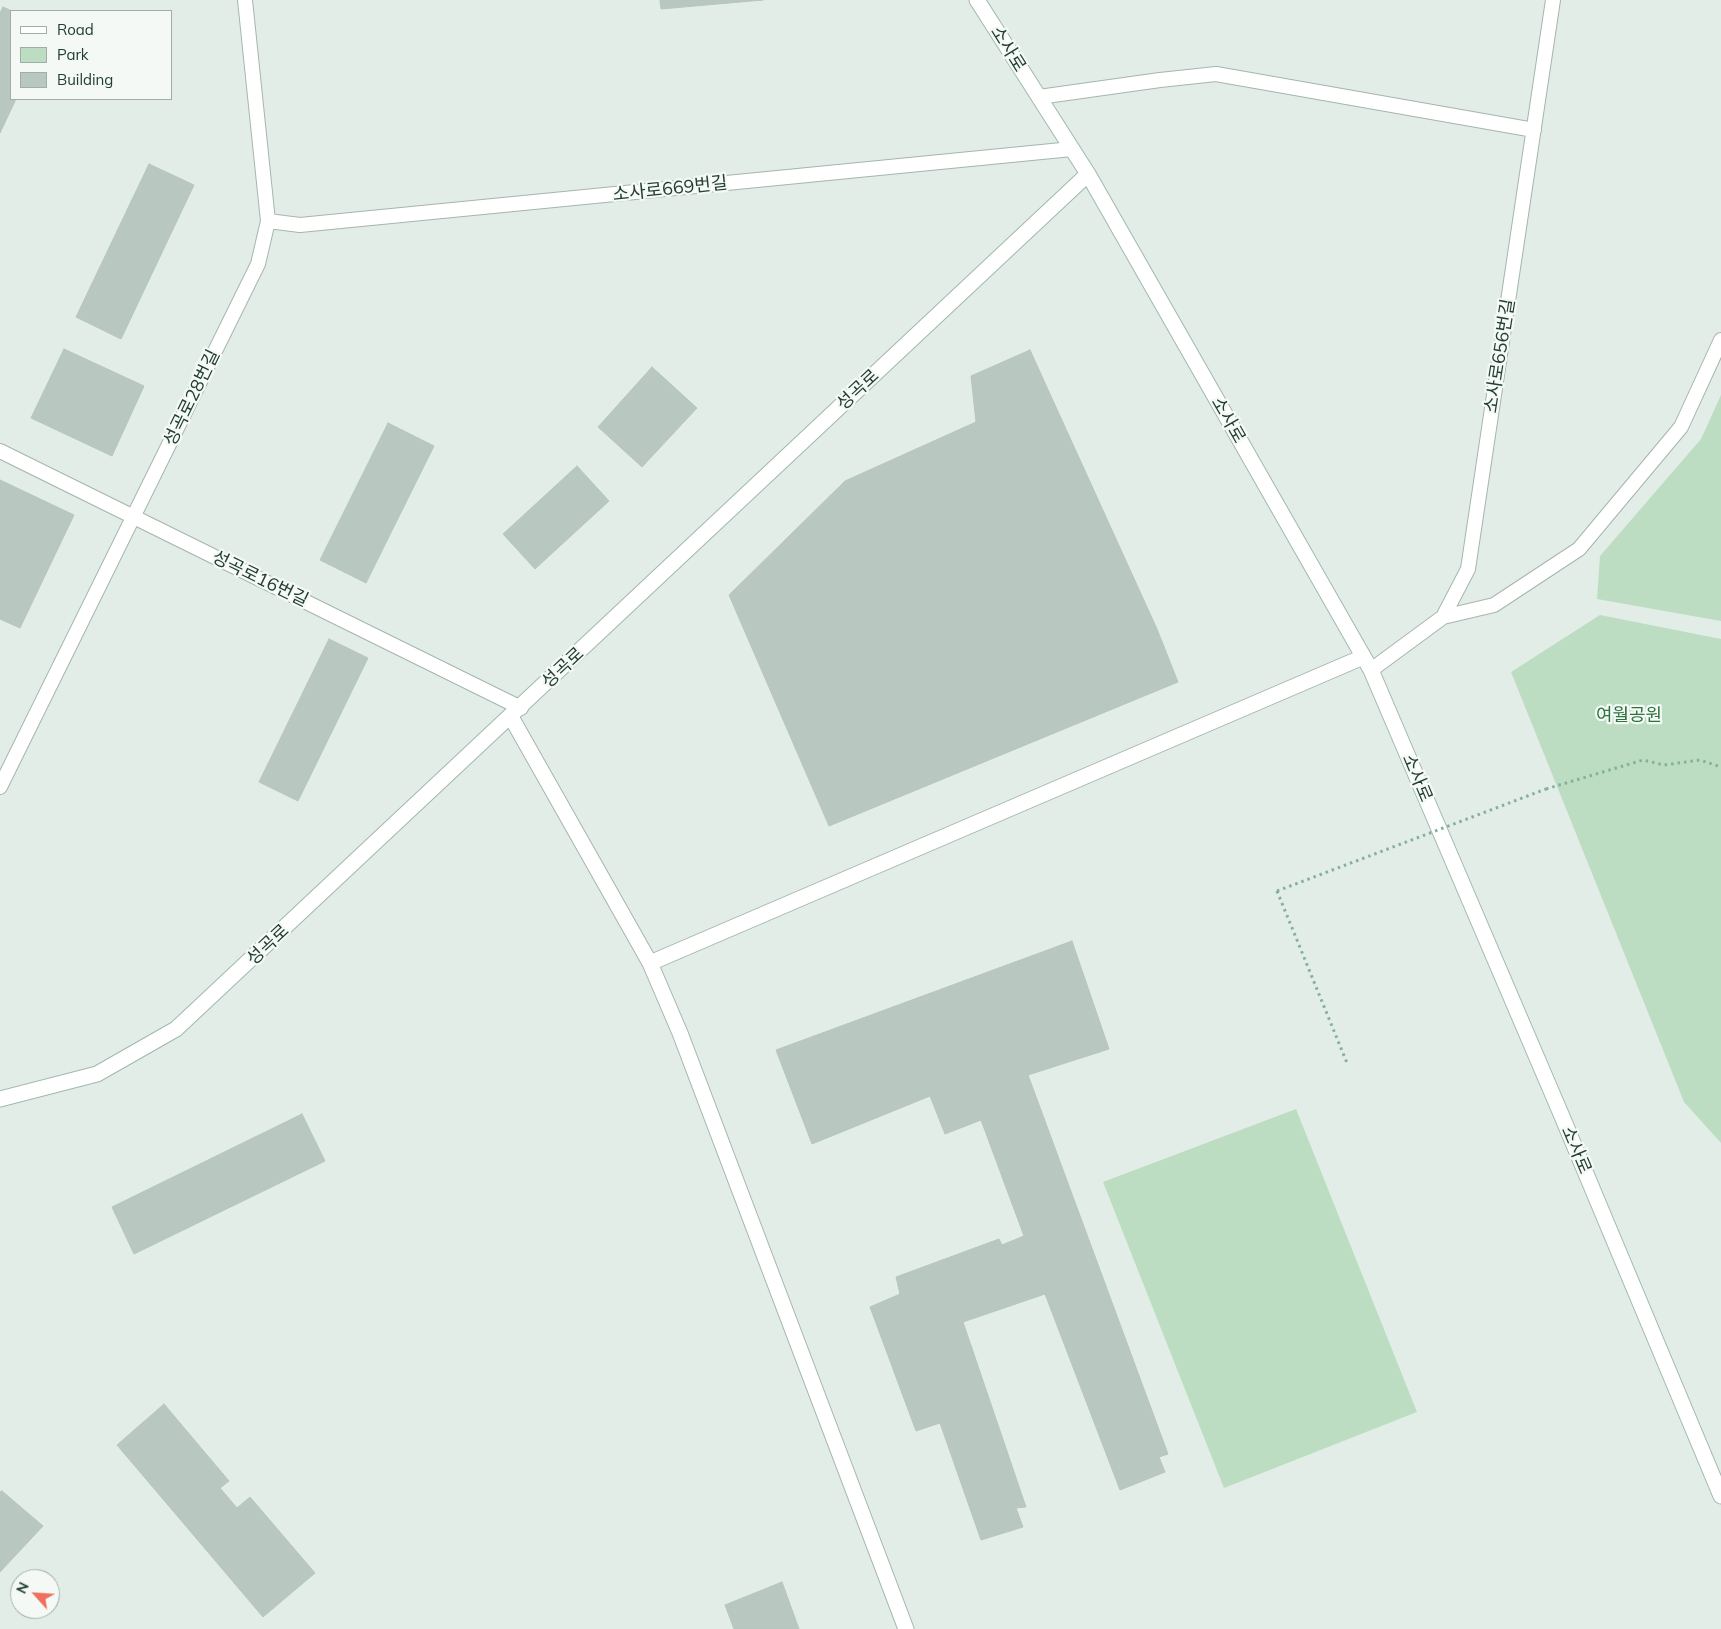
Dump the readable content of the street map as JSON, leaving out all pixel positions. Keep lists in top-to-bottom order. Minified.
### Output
{"streets":{"street":["소사로","성곡로"],"lane":["소사로669번길","소사로656번길","성곡로28번길","성곡로16번길"]},"crossings":[["소사로","소사로669번길"],["소사로","소사로656번길"],["소사로","성곡로"],["소사로669번길","성곡로28번길"],["성곡로","성곡로16번길"],["성곡로28번길","성곡로16번길"]],"parks":["여월공원"],"legend":["Road","Park","Building"],"north":"top left"}
